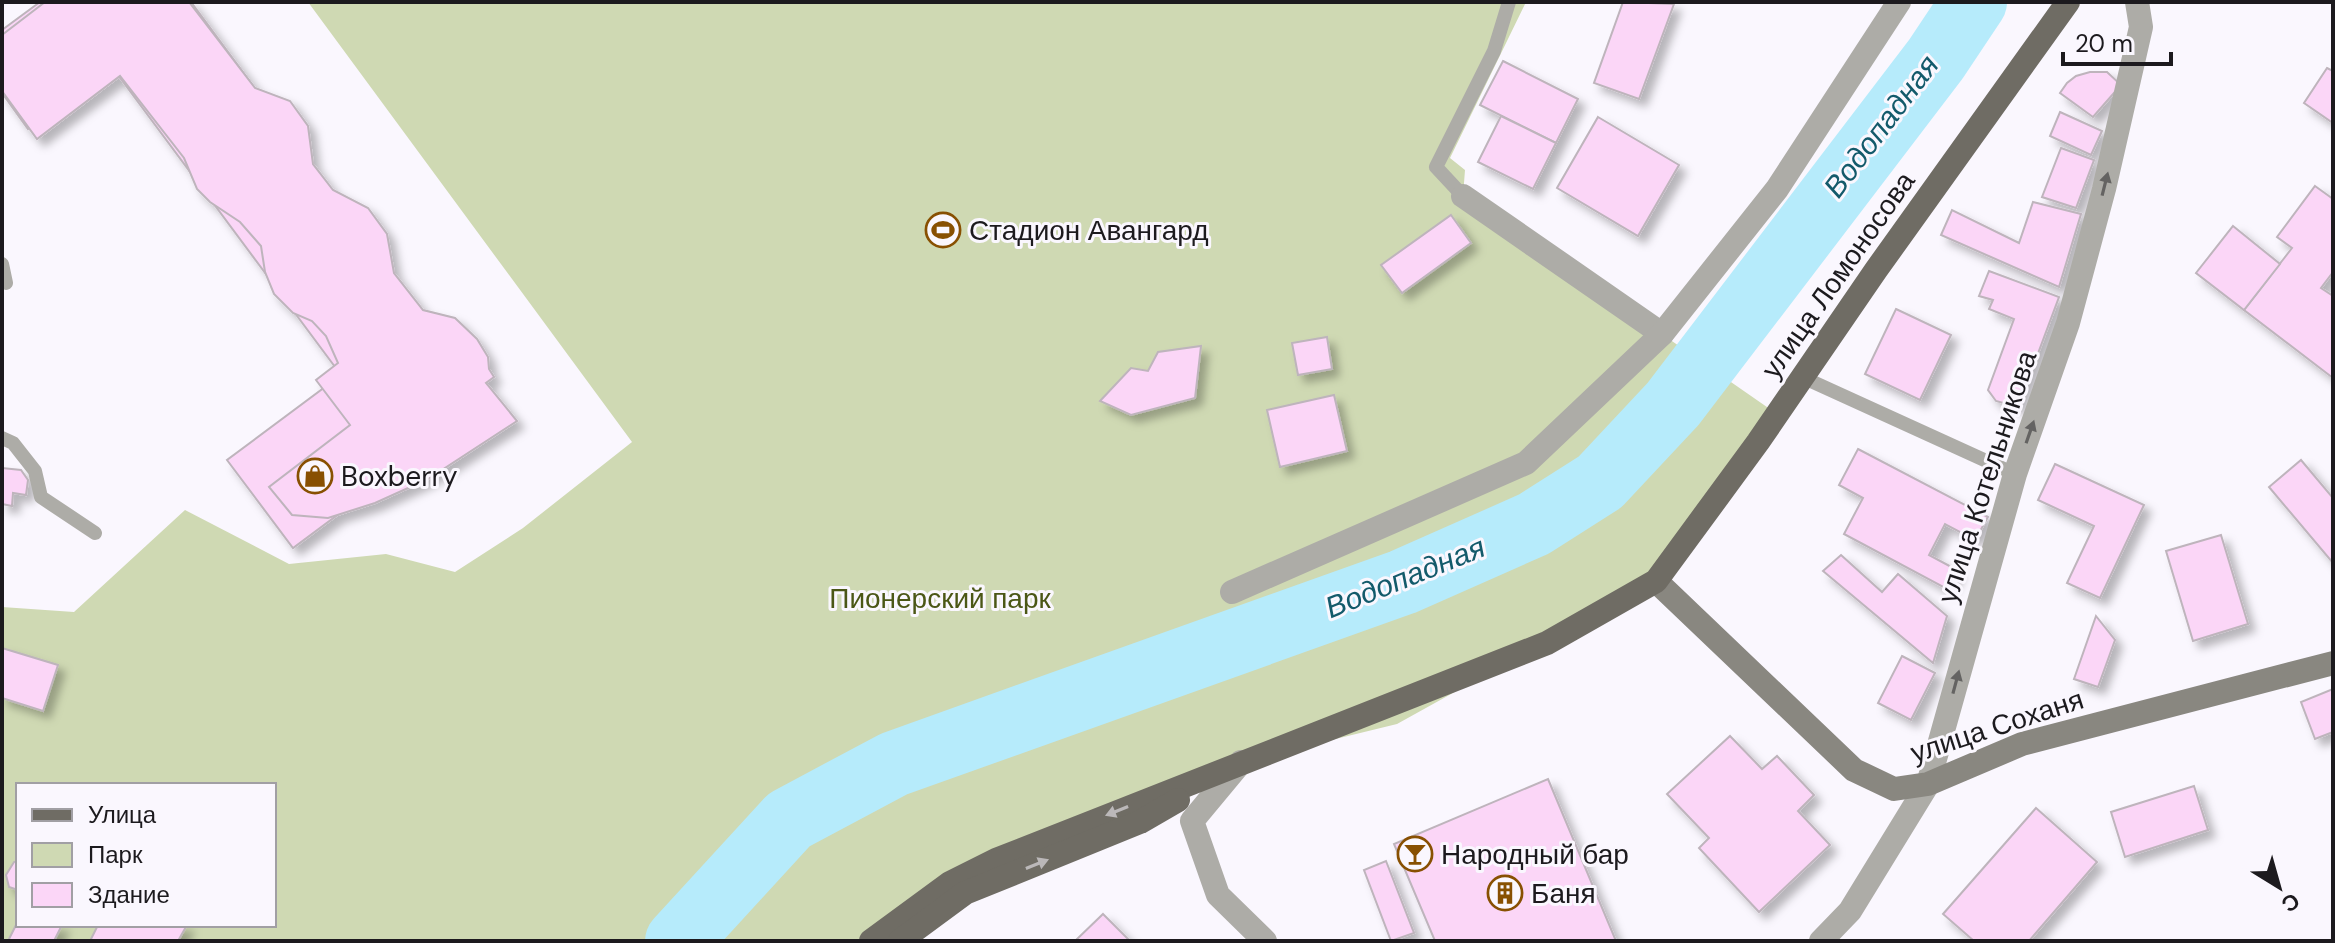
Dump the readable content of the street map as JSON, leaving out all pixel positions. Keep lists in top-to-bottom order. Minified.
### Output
{"streets":{"main road":["улица Ломоносова","улица Соханя"],"street":["улица Котельникова"]},"crossings":[["улица Ломоносова","улица Соханя"],["улица Котельникова","улица Соханя"]],"one_way":["улица Котельникова"],"water":["Водопадная"],"parks":["Пионерский парк"],"places":{"sports":["Стадион Авангард"],"shop":["Boxberry"],"bar":["Народный бар"],"building":["Баня"]},"legend":["Улица","Парк","Здание"],"scale_bar":"20 m","north":"bottom right"}
